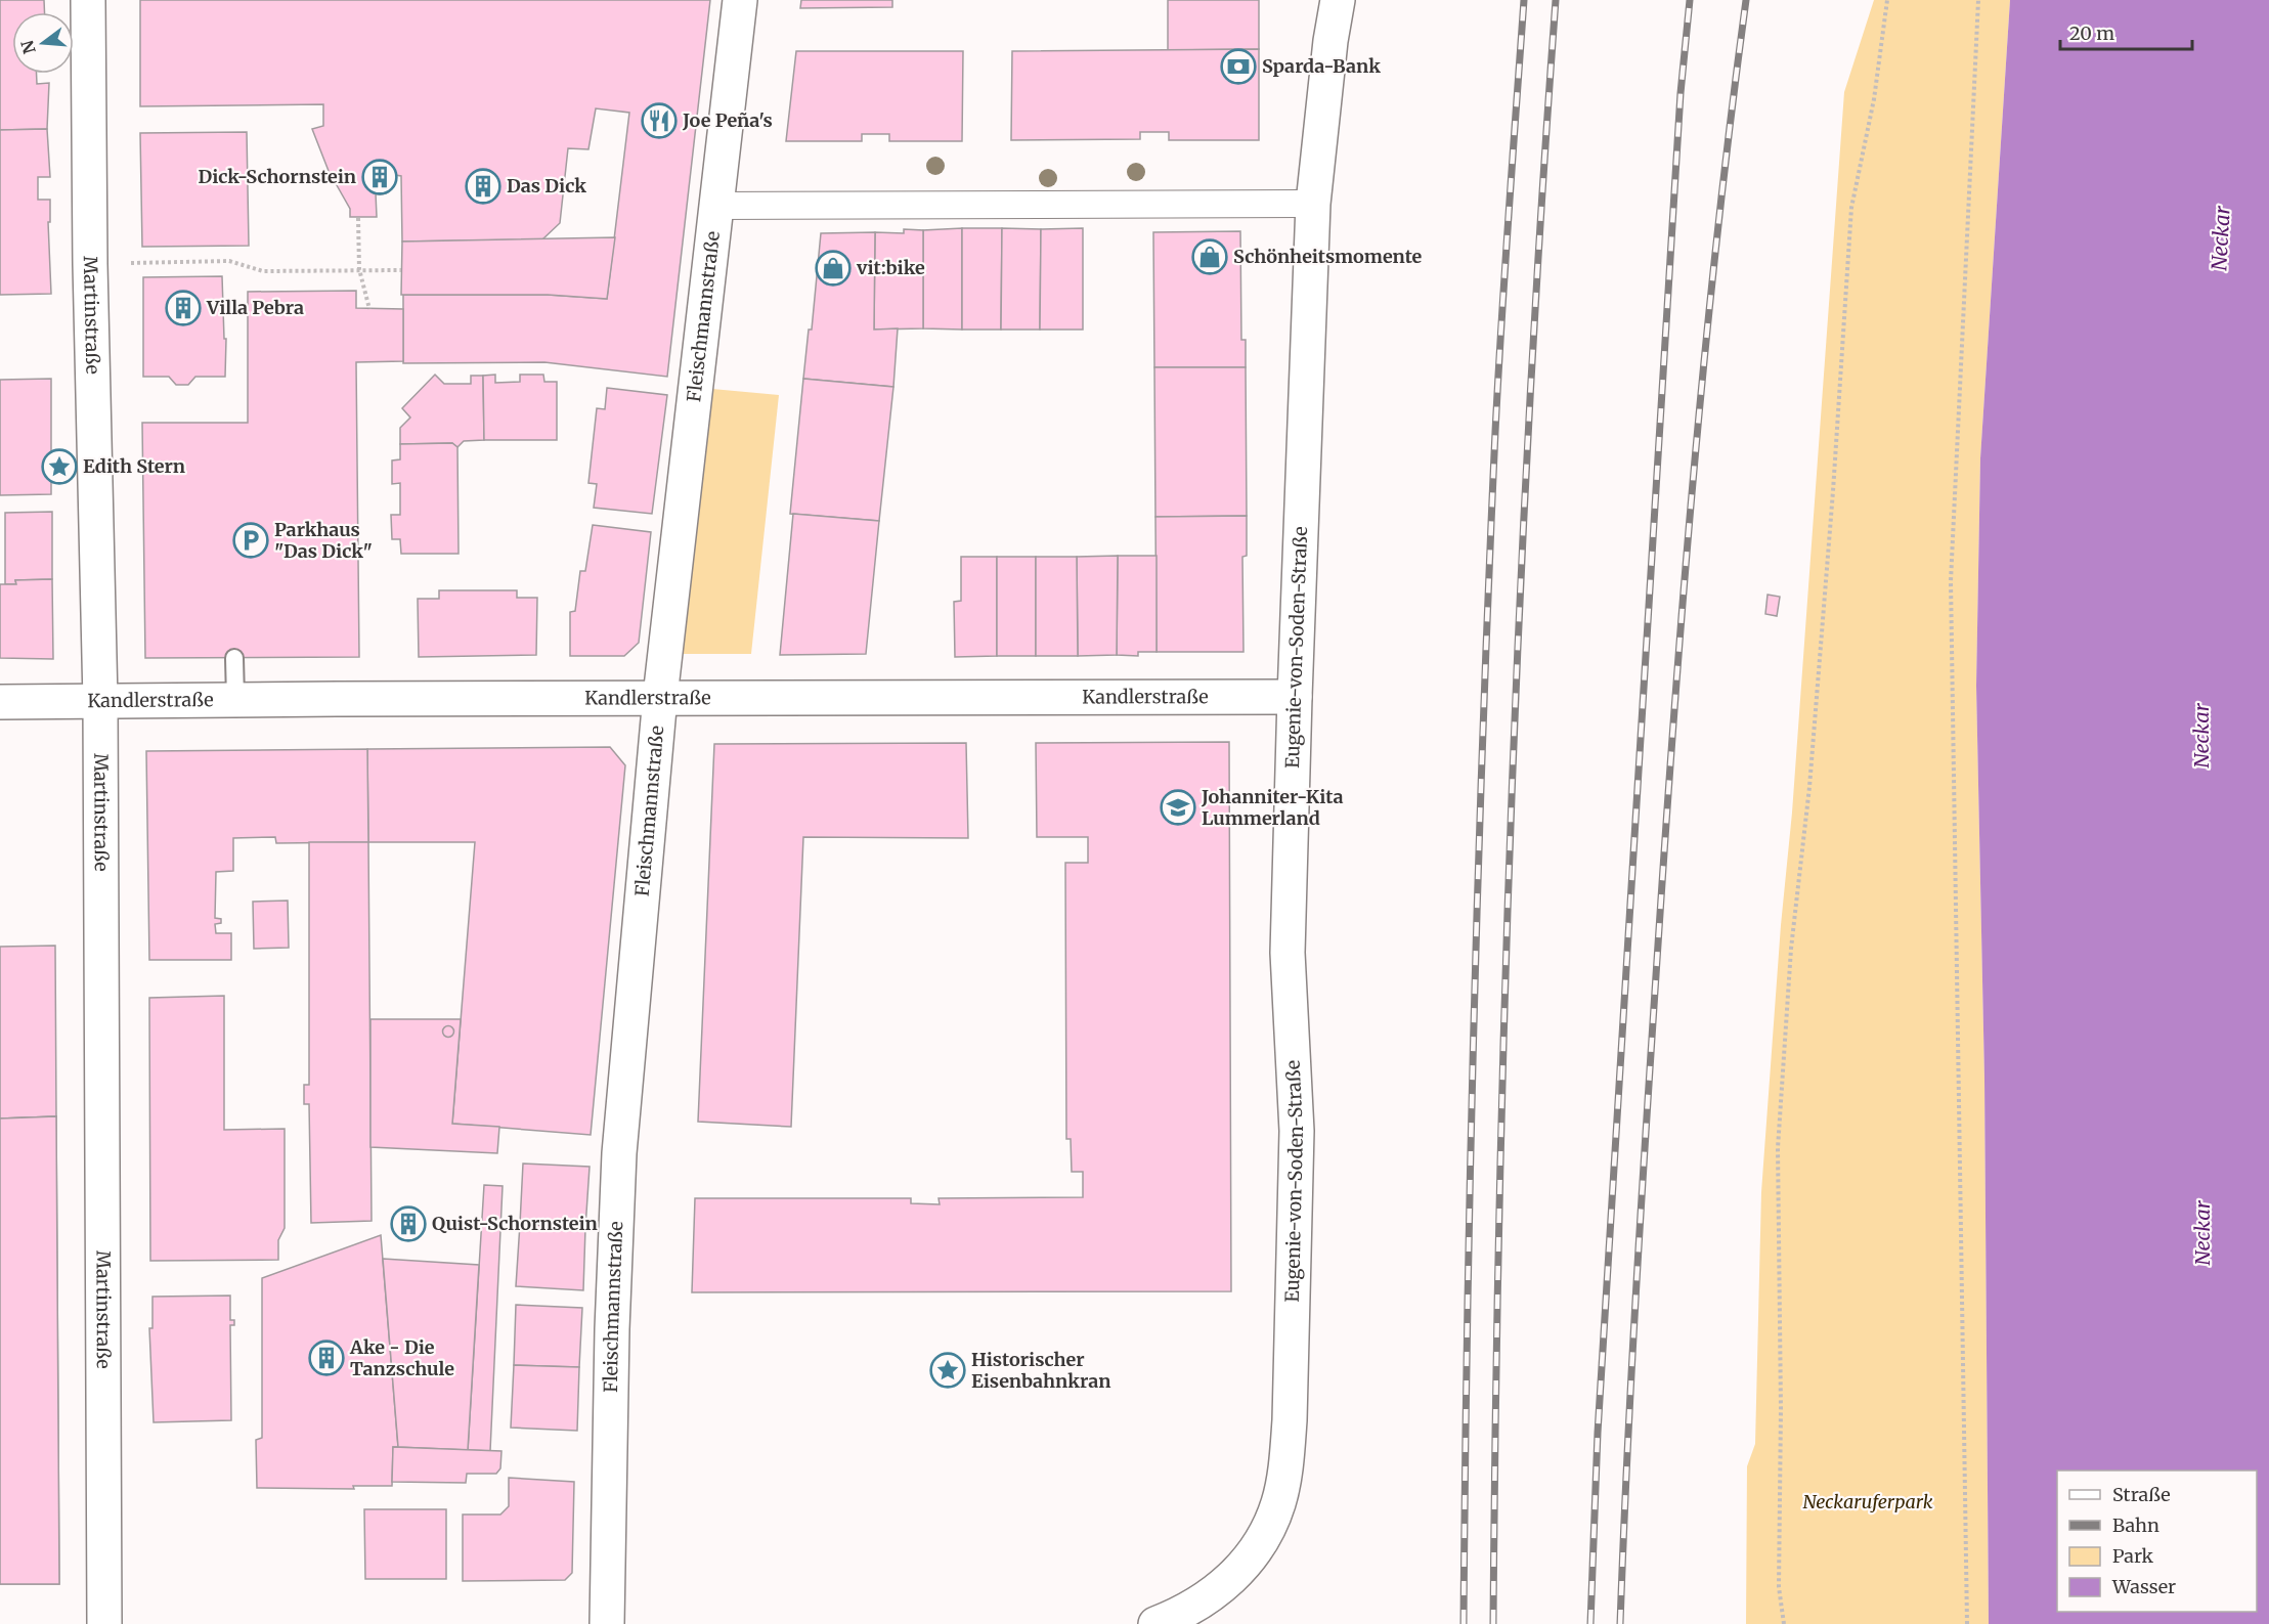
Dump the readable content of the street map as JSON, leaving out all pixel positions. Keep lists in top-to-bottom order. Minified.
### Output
{"streets":{"street":["Martinstraße","Fleischmannstraße","Eugenie-von-Soden-Straße","Kandlerstraße"]},"crossings":[["Martinstraße","Kandlerstraße"],["Fleischmannstraße","Kandlerstraße"],["Eugenie-von-Soden-Straße","Kandlerstraße"]],"water":["Neckar"],"parks":["Neckaruferpark"],"places":{"bank":["Sparda-Bank"],"restaurant":["Joe Peña's"],"building":["Dick-Schornstein","Das Dick","Villa Pebra","Quist-Schornstein","Ake - Die Tanzschule"],"shop":["Schönheitsmomente","vit:bike"],"place":["Edith Stern","Historischer Eisenbahnkran"],"parking":["Parkhaus \"Das Dick\""],"school or university":["Johanniter-Kita Lummerland"]},"legend":["Straße","Bahn","Park","Wasser"],"scale_bar":"20 m","north":"left"}
